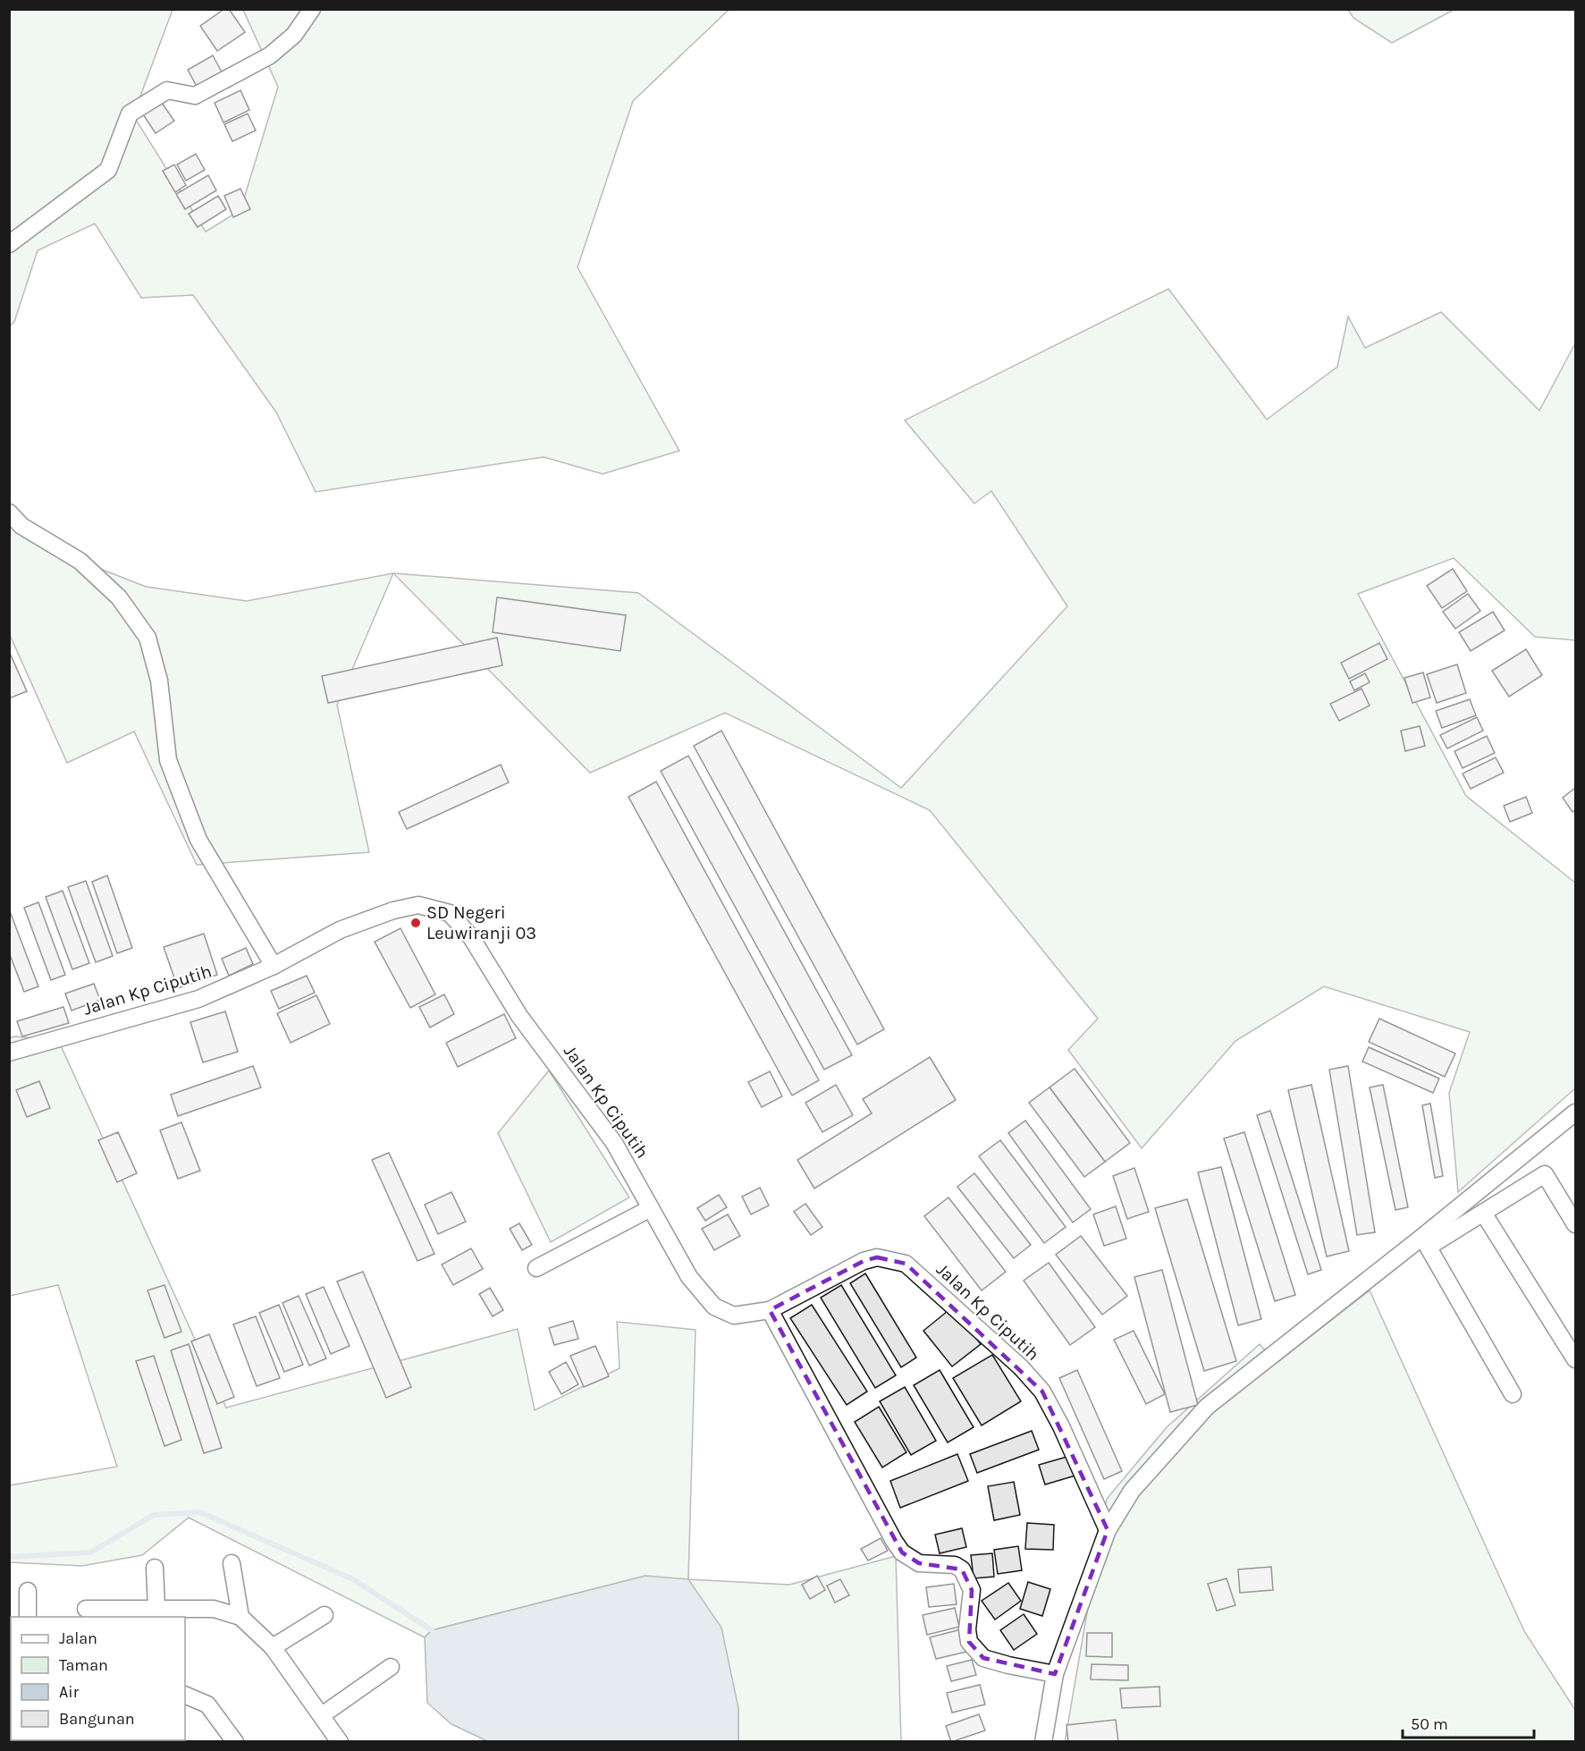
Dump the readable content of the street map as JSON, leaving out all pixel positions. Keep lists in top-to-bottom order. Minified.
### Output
{"streets":{"street":["Jalan Kp Ciputih"]},"places":["SD Negeri Leuwiranji 03"],"legend":["Jalan","Taman","Air","Bangunan"],"scale_bar":"50 m"}
